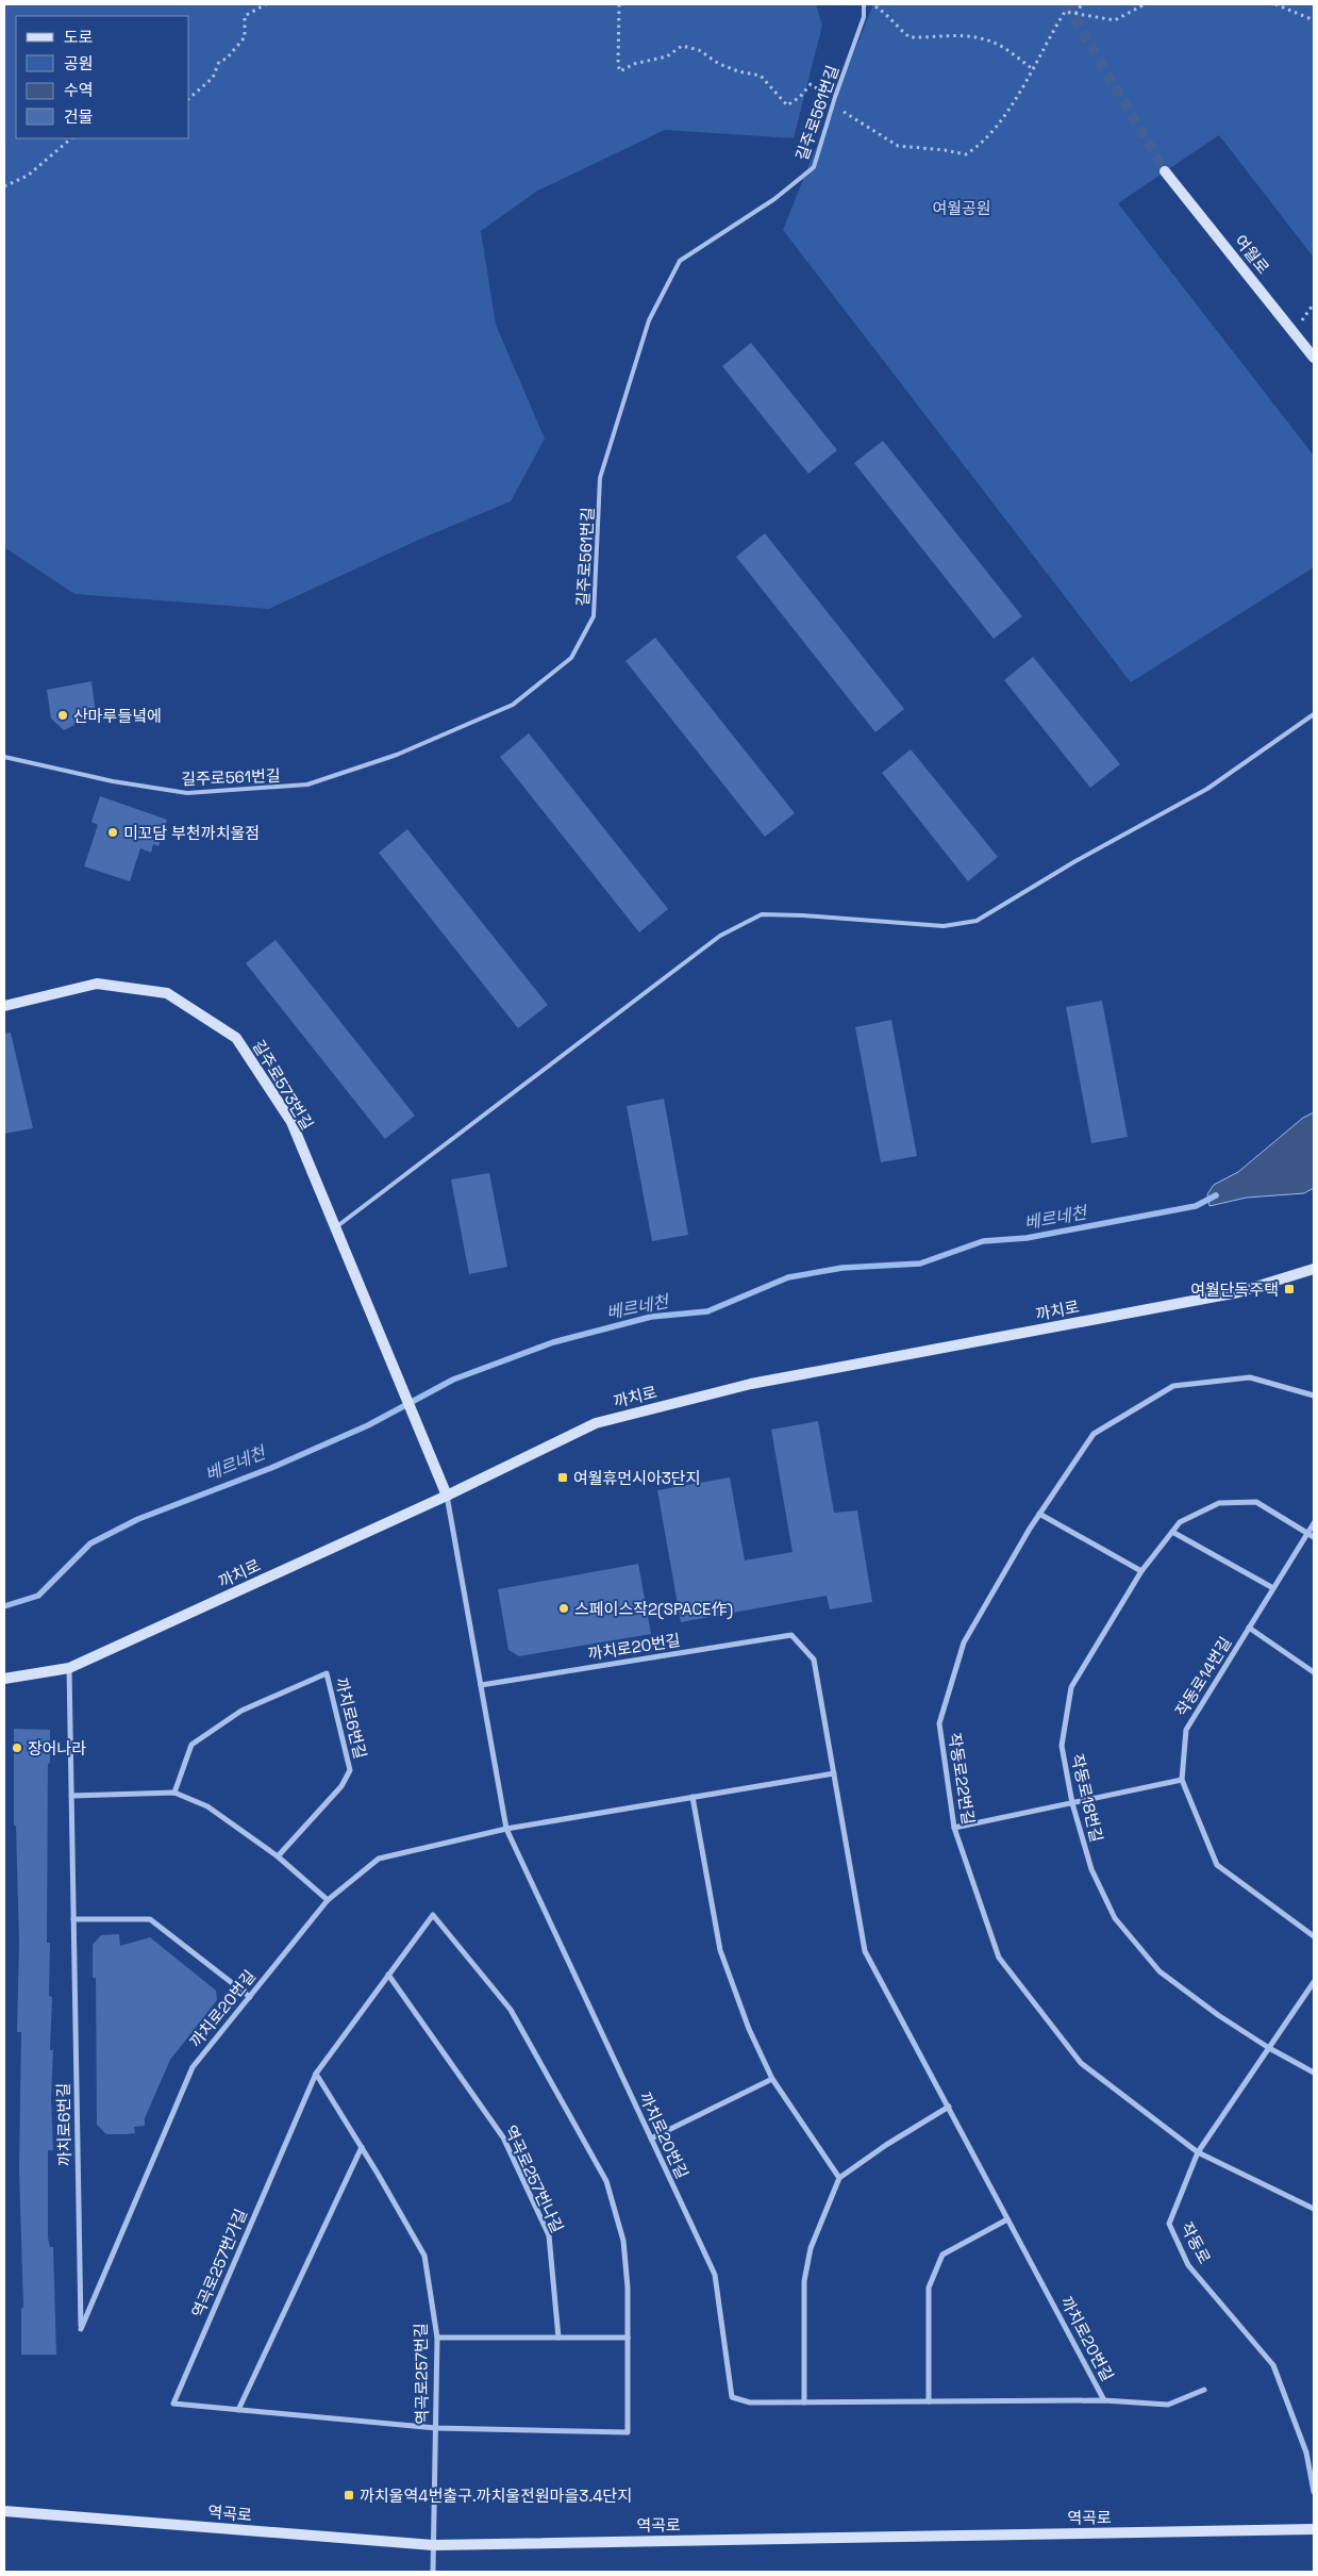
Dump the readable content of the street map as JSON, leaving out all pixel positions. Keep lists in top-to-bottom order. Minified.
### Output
{"streets":{"street":["여월로","길주로573번길","까치로","까치로20번길","작동로14번길","까치로6번길","작동로22번길","작동로18번길","역곡로257번나길","작동로","역곡로257번가길","역곡로257번길","역곡로"],"lane":["길주로561번길"]},"crossings":[["길주로573번길","까치로"],["길주로573번길","까치로20번길"],["까치로","까치로20번길"],["까치로","까치로6번길"],["까치로20번길","까치로6번길"],["작동로14번길","작동로18번길"],["작동로22번길","작동로"],["작동로18번길","작동로"],["역곡로257번나길","역곡로257번가길"],["역곡로257번가길","역곡로257번길"],["역곡로257번길","역곡로"]],"water":["베르네천"],"parks":["여월공원"],"places":{"other":["산마루들녘에","미꼬담 부천까치울점","스페이스작2(SPACE作)","장어나라"],"transit":["여월단독주택","여월휴먼시아3단지","까치울역4번출구.까치울전원마을3.4단지"]},"legend":["도로","공원","수역","건물"]}
